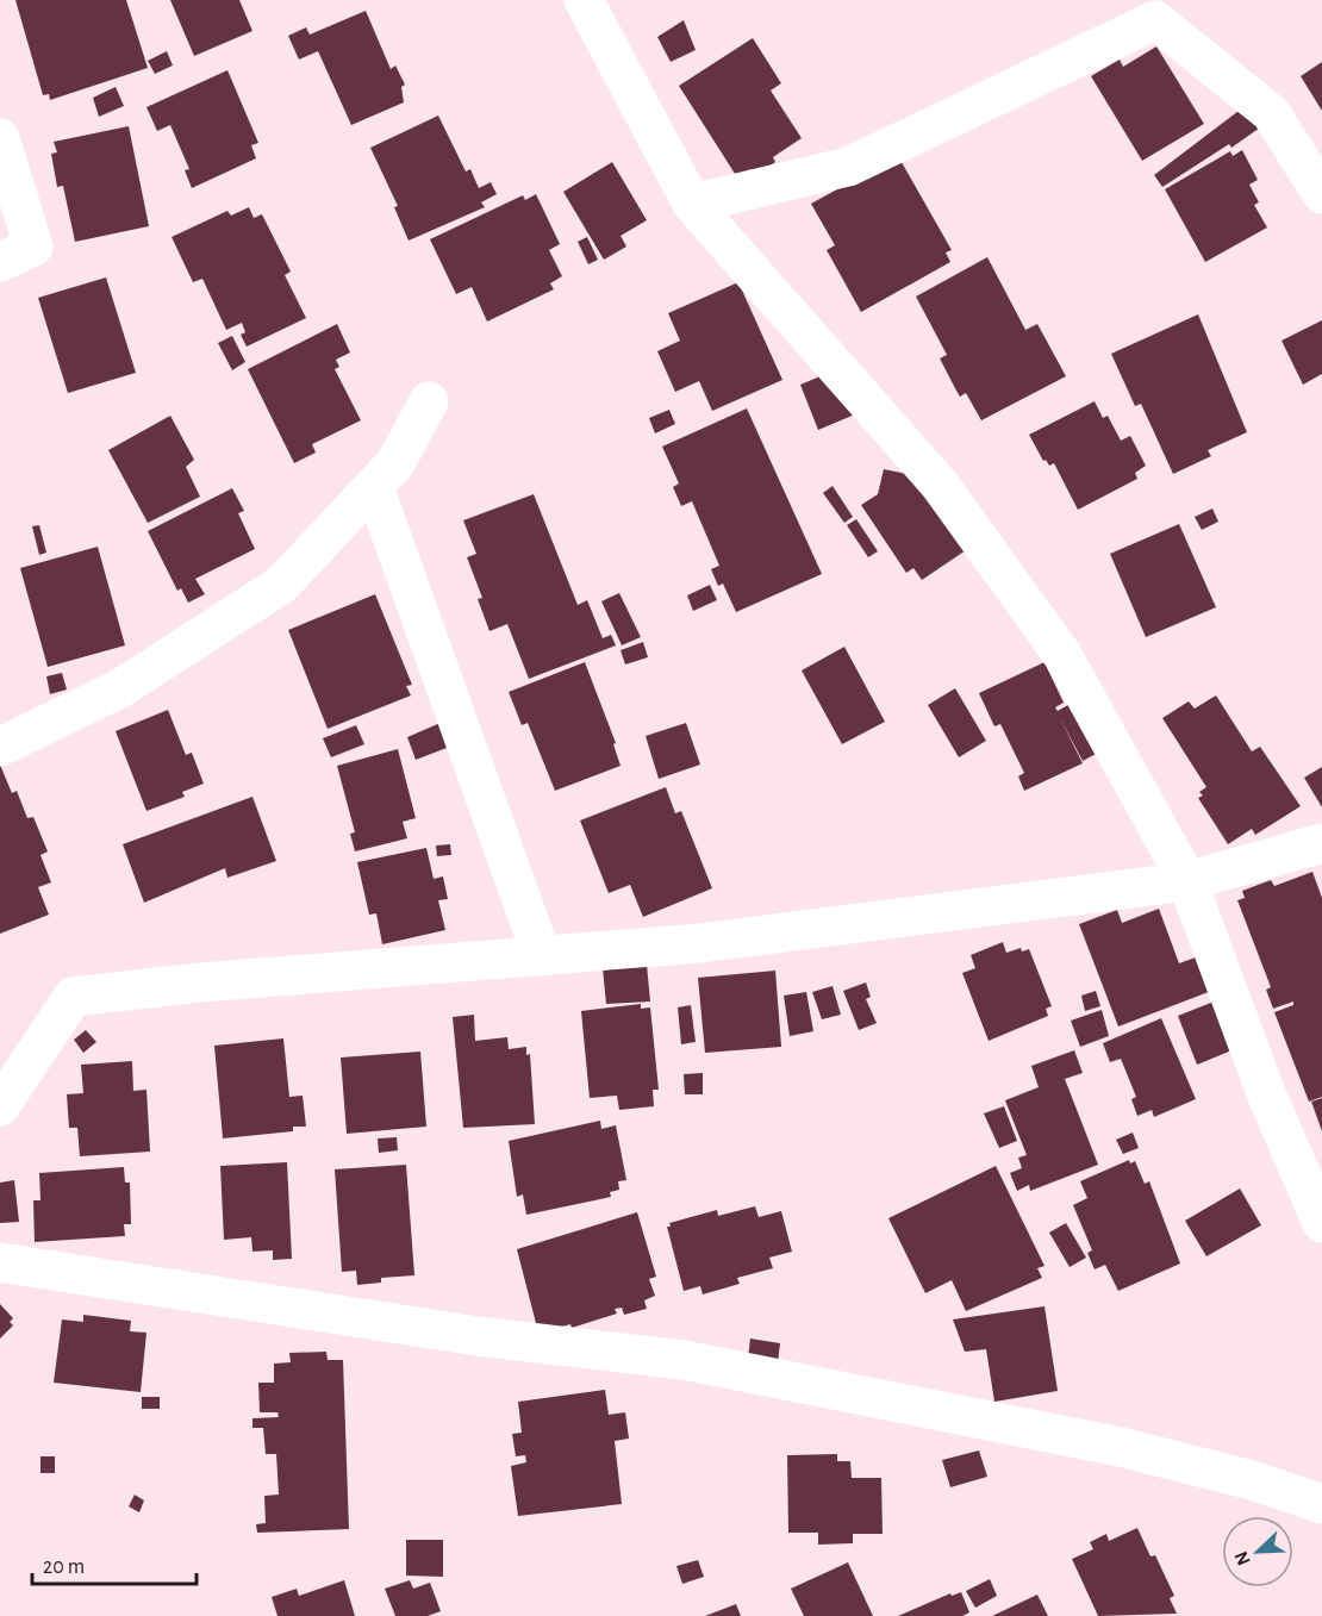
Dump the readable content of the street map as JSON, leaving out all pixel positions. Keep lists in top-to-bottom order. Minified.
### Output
{"scale_bar":"20 m","north":"bottom left"}
